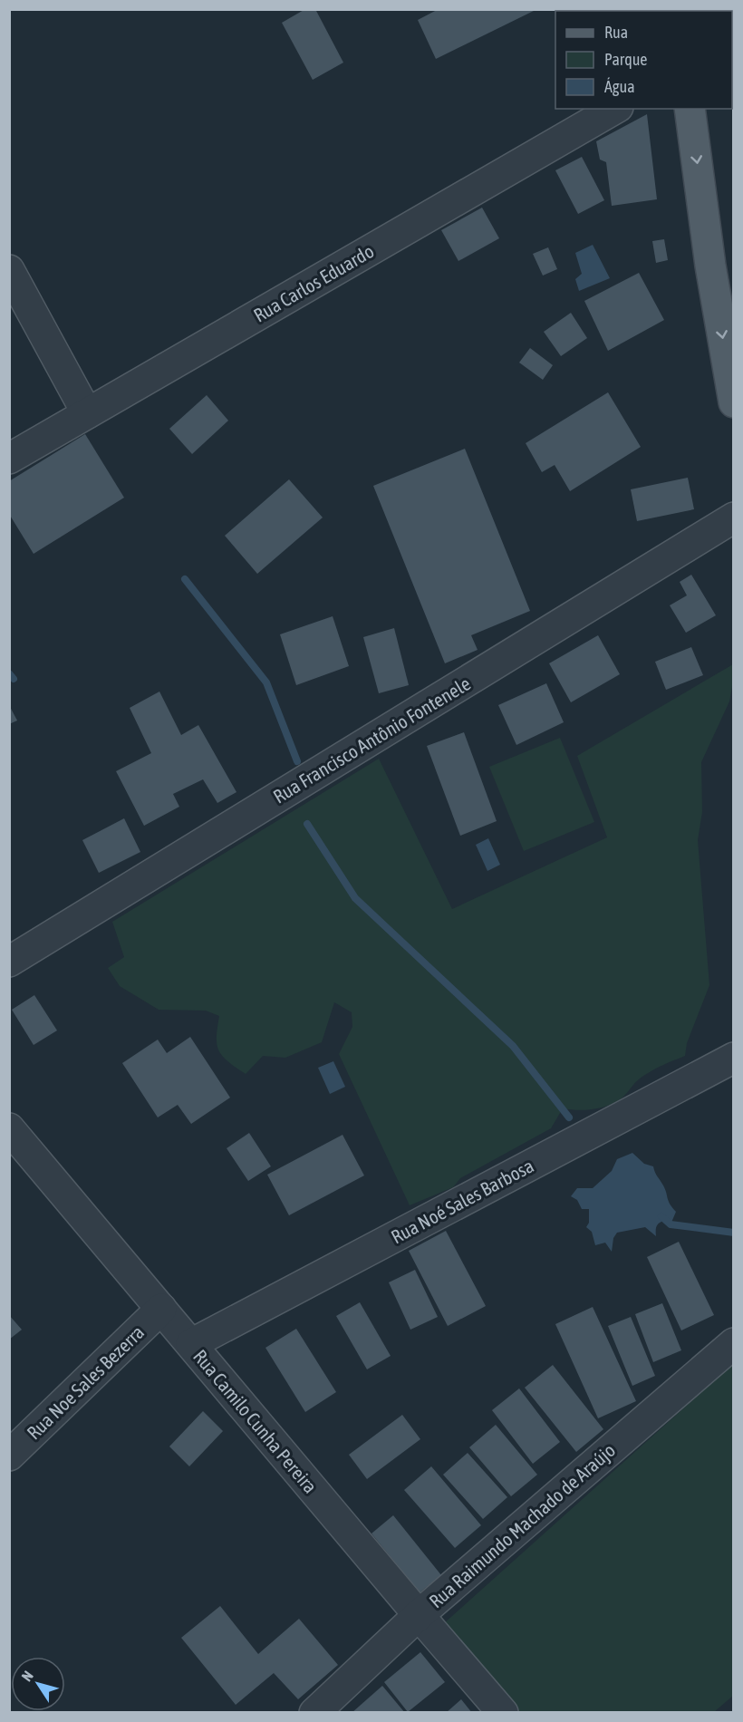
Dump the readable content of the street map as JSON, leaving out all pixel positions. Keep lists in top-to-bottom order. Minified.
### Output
{"streets":{"street":["Rua Carlos Eduardo","Rua Francisco Antônio Fontenele","Rua Noé Sales Barbosa","Rua Noe Sales Bezerra","Rua Camilo Cunha Pereira","Rua Raimundo Machado de Araújo"]},"crossings":[["Rua Noé Sales Barbosa","Rua Camilo Cunha Pereira"],["Rua Noe Sales Bezerra","Rua Camilo Cunha Pereira"],["Rua Camilo Cunha Pereira","Rua Raimundo Machado de Araújo"]],"legend":["Rua","Parque","Água"],"north":"top left"}
